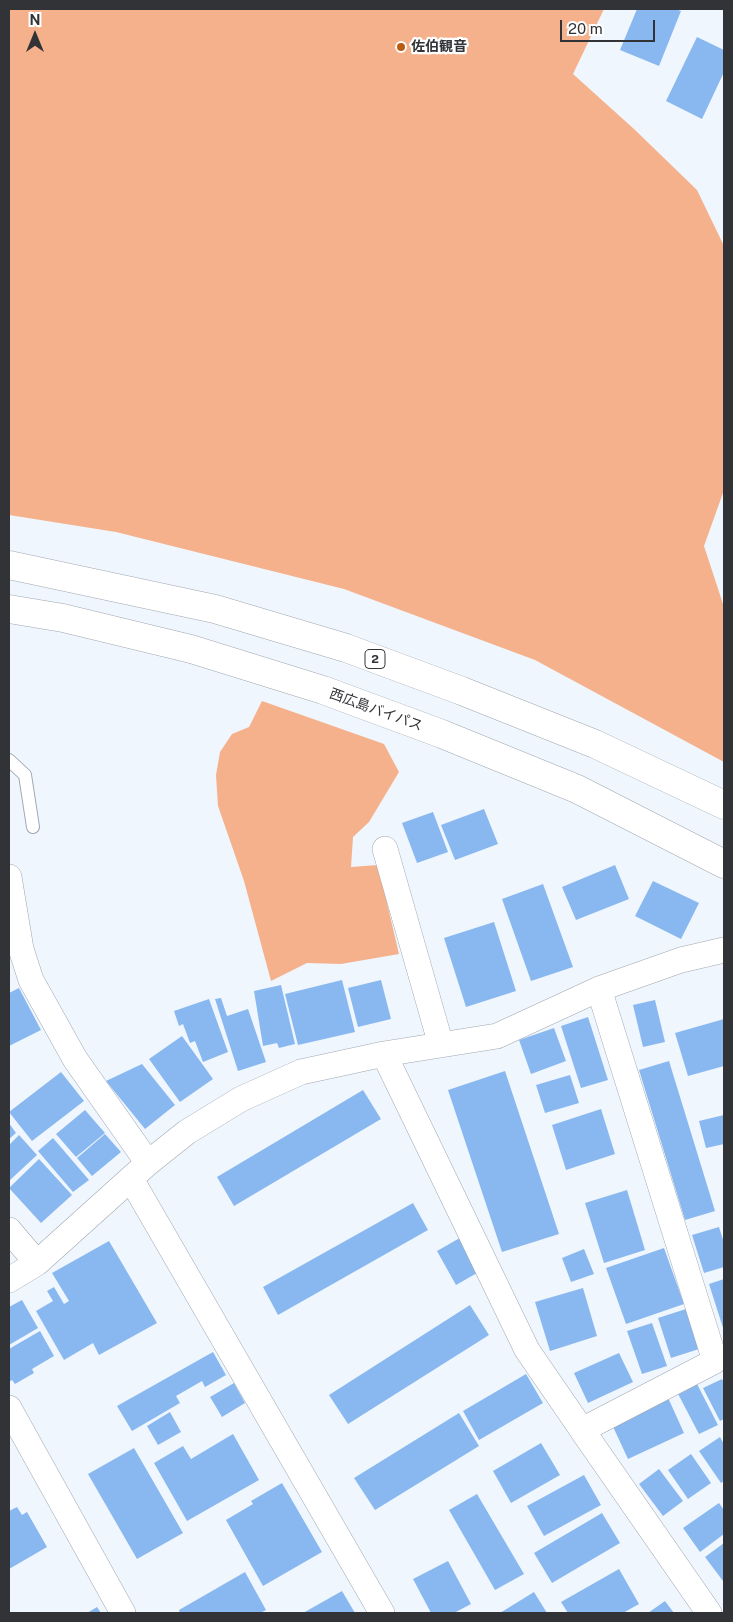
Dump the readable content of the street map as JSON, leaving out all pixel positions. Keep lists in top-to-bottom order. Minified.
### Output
{"streets":{"highway":["2","西広島バイパス"]},"places":["佐伯観音"],"scale_bar":"20 m","north":"top"}
